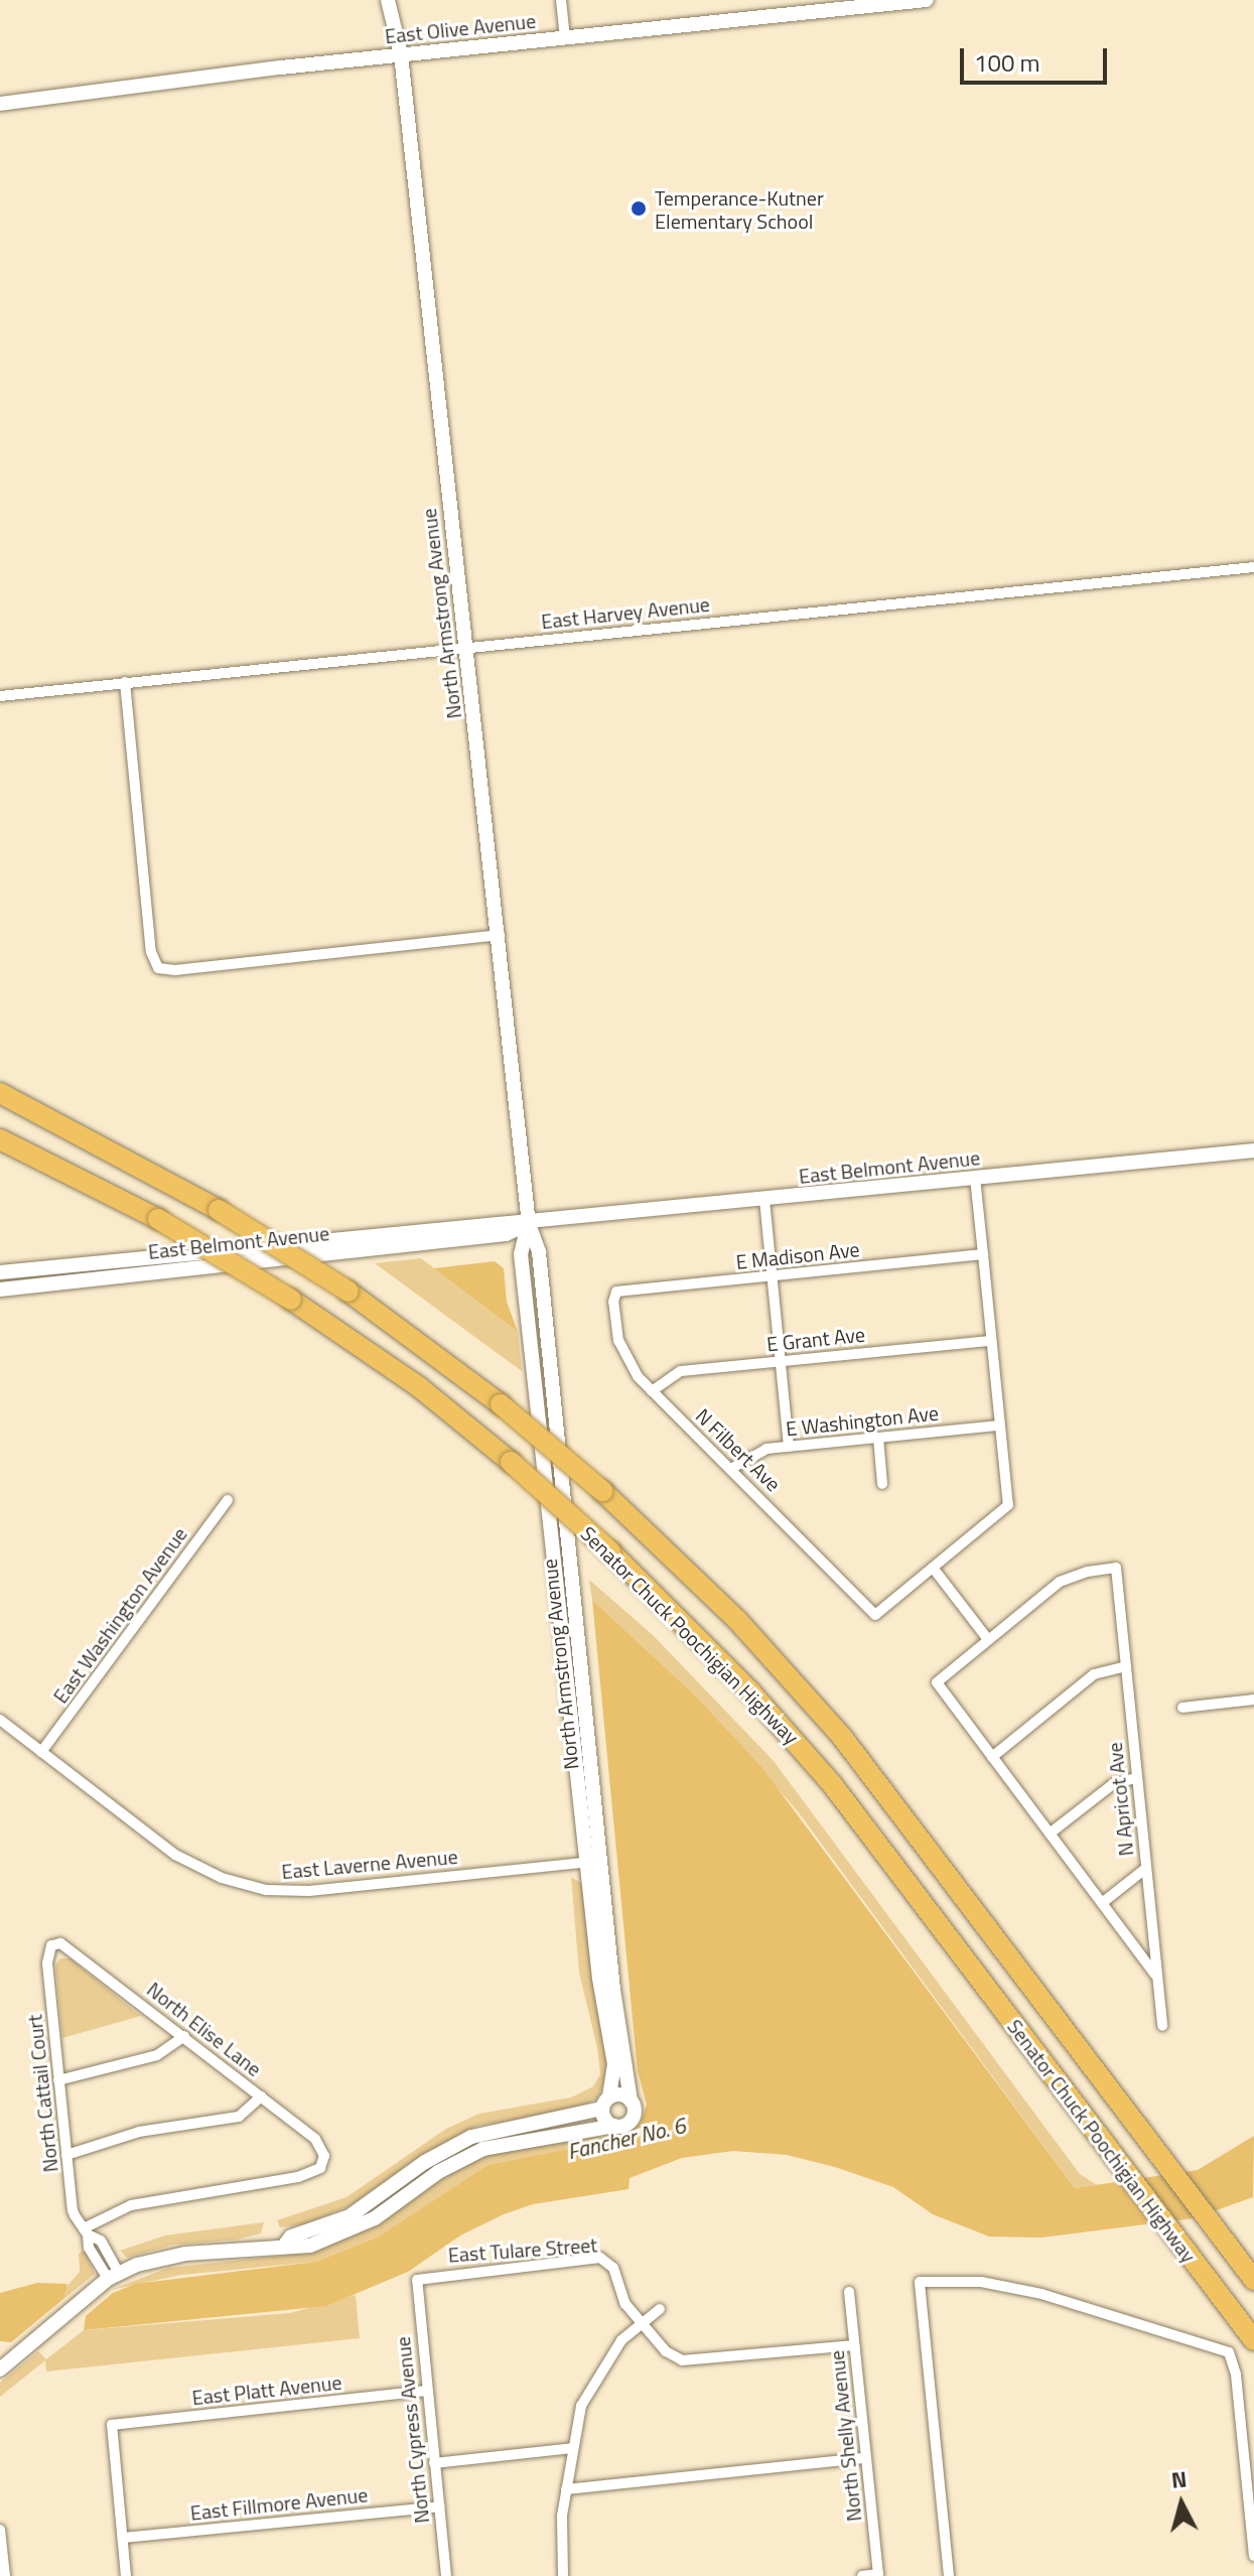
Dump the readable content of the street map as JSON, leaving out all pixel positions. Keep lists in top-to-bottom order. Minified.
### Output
{"streets":{"highway":["Senator Chuck Poochigian Highway"],"street":["East Olive Avenue","East Harvey Avenue","North Armstrong Avenue","East Belmont Avenue","E Madison Ave","E Grant Ave","E Washington Ave","N Filbert Ave","East Washington Avenue","N Apricot Ave","East Laverne Avenue","North Elise Lane","North Cattail Court","East Tulare Street","East Platt Avenue","North Cypress Avenue","North Shelly Avenue","East Fillmore Avenue"]},"crossings":[["East Olive Avenue","North Armstrong Avenue"],["East Harvey Avenue","North Armstrong Avenue"],["North Armstrong Avenue","East Belmont Avenue"],["North Armstrong Avenue","East Laverne Avenue"],["E Madison Ave","N Filbert Ave"],["E Grant Ave","N Filbert Ave"],["E Washington Ave","N Filbert Ave"],["East Washington Avenue","East Laverne Avenue"],["North Elise Lane","North Cattail Court"],["East Tulare Street","North Cypress Avenue"],["East Platt Avenue","North Cypress Avenue"],["East Platt Avenue","East Fillmore Avenue"],["North Cypress Avenue","East Fillmore Avenue"]],"water":["Fancher No. 6"],"places":["Temperance-Kutner Elementary School"],"scale_bar":"100 m","north":"top"}
